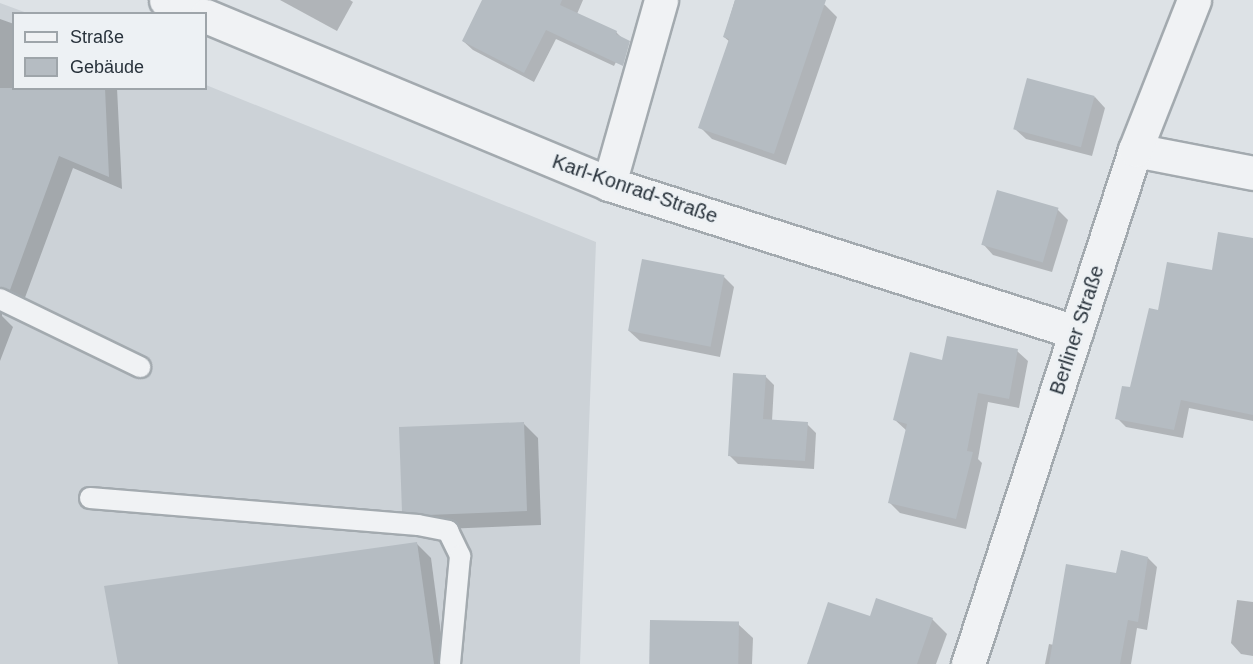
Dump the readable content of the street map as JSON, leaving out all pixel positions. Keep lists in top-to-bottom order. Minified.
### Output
{"streets":{"street":["Karl-Konrad-Straße","Berliner Straße"]},"crossings":[["Karl-Konrad-Straße","Berliner Straße"]],"legend":["Straße","Gebäude"]}
